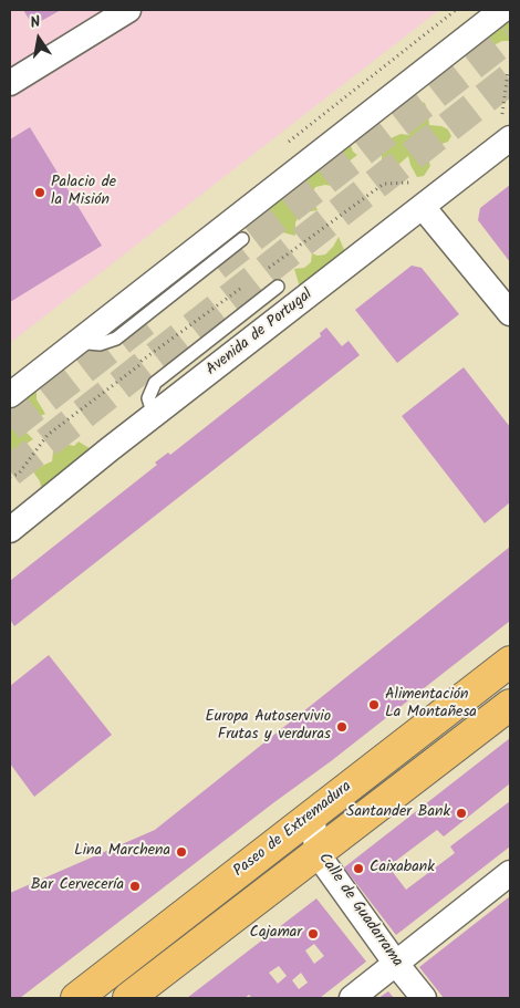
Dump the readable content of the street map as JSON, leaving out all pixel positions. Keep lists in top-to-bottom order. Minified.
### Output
{"streets":{"main road":["Paseo de Extremadura"],"street":["Avenida de Portugal","Calle de Guadarrama"]},"crossings":[["Paseo de Extremadura","Calle de Guadarrama"]],"places":["Palacio de la Misión","Alimentación La Montañesa","Europa Autoservivio Frutas y verduras","Santander Bank","Lina Marchena","Caixabank","Bar Cervecería","Cajamar"],"north":"top"}
